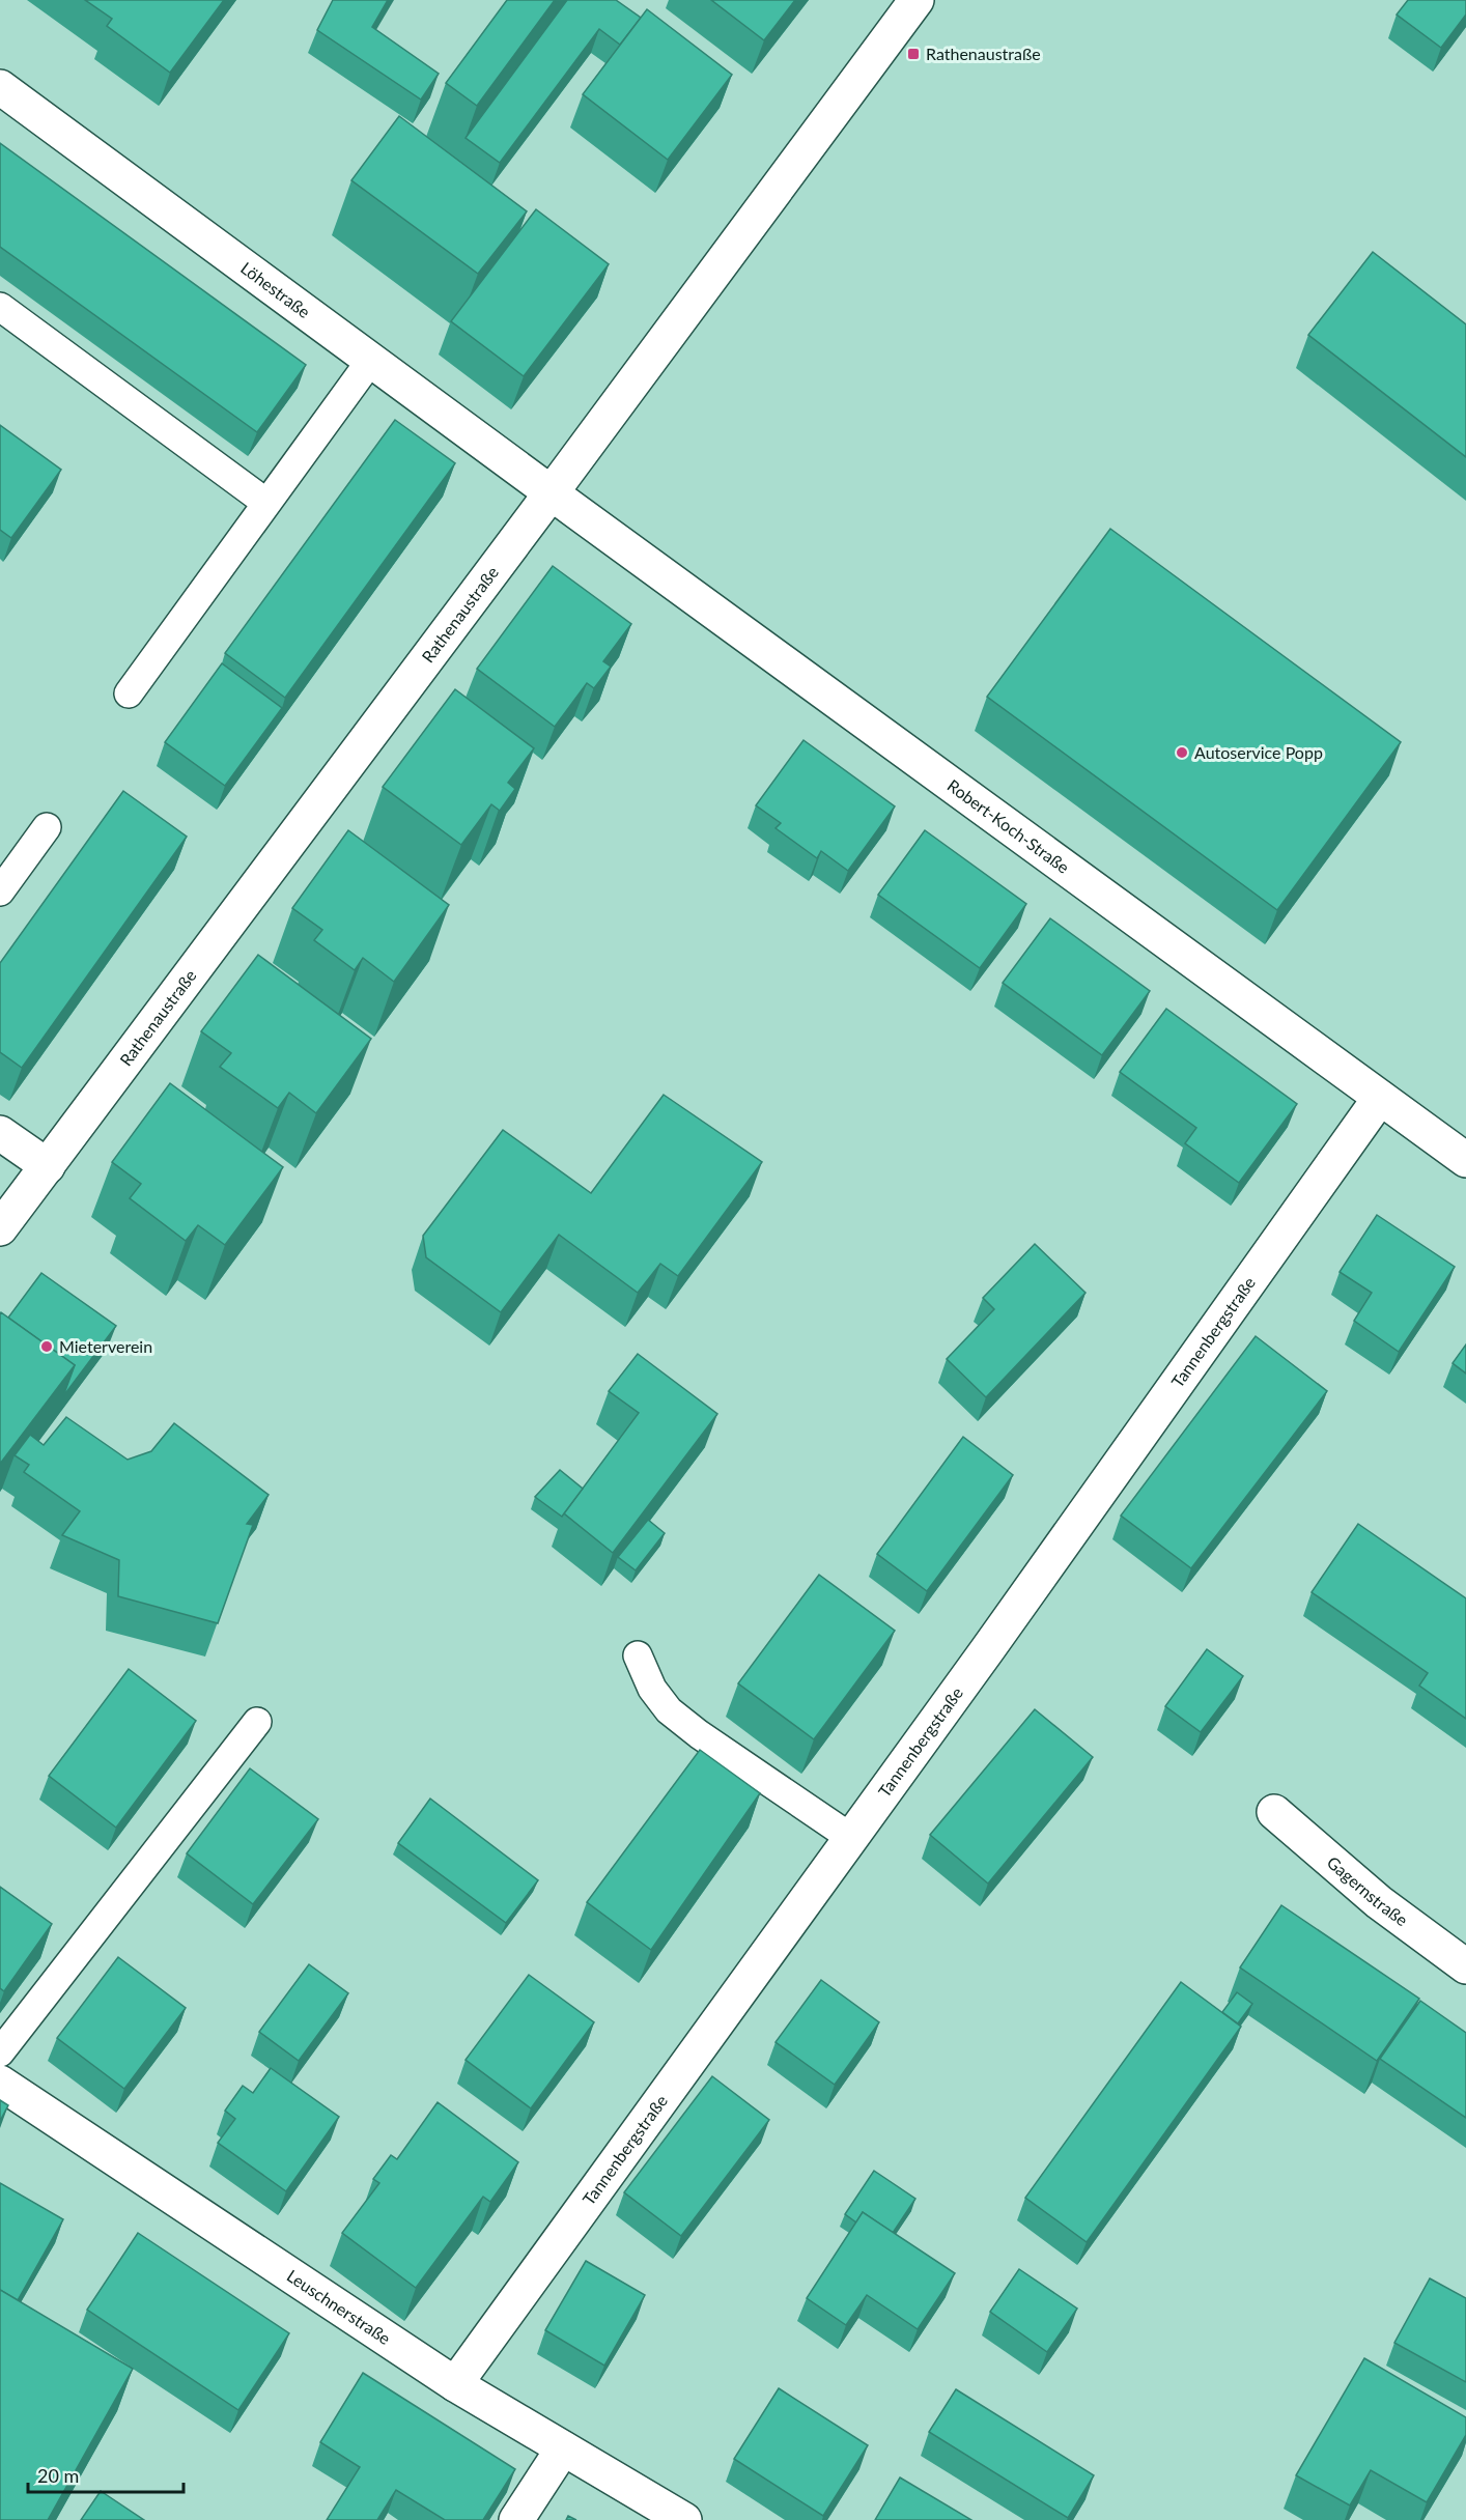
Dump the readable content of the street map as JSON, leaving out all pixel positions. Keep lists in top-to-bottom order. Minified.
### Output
{"streets":{"street":["Löhestraße","Rathenaustraße","Robert-Koch-Straße","Tannenbergstraße","Gagernstraße","Leuschnerstraße"]},"crossings":[["Löhestraße","Rathenaustraße"],["Löhestraße","Robert-Koch-Straße"],["Rathenaustraße","Robert-Koch-Straße"],["Robert-Koch-Straße","Tannenbergstraße"],["Tannenbergstraße","Leuschnerstraße"]],"places":{"transit":["Rathenaustraße"],"other":["Autoservice Popp","Mieterverein"]},"scale_bar":"20 m"}
